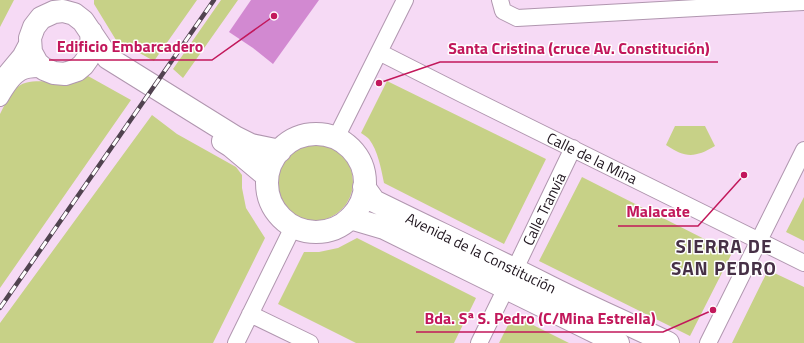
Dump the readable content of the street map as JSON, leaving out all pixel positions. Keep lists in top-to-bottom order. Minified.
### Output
{"streets":{"main road":["Avenida de la Constitución"],"street":["Calle de la Mina","Calle Tranvía"]},"crossings":[["Calle de la Mina","Calle Tranvía"],["Calle Tranvía","Avenida de la Constitución"]],"districts":["SIERRA DE SAN PEDRO"],"places":["Edificio Embarcadero","Santa Cristina (cruce Av. Constitución)","Malacate","Bda. Sª S. Pedro (C/Mina Estrella)"]}
